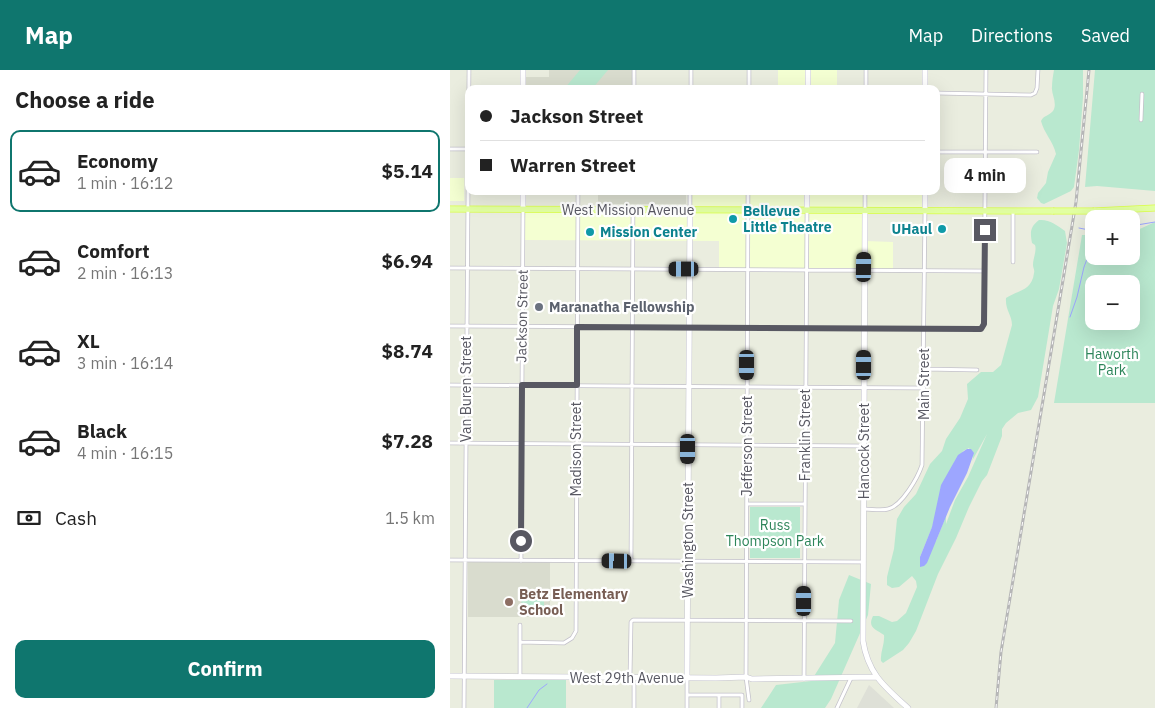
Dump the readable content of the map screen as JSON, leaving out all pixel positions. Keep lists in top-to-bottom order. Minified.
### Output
{"streets":{"main road":["West Mission Avenue"],"street":["Jackson Street","Main Street","Van Buren Street","Franklin Street","Jefferson Street","Madison Street","Hancock Street","Washington Street","West 29th Avenue"]},"crossings":[["West Mission Avenue","Jackson Street"],["West Mission Avenue","Main Street"],["West Mission Avenue","Van Buren Street"],["West Mission Avenue","Franklin Street"],["West Mission Avenue","Jefferson Street"],["West Mission Avenue","Madison Street"],["West Mission Avenue","Hancock Street"],["West Mission Avenue","Washington Street"],["Main Street","Hancock Street"],["Van Buren Street","West 29th Avenue"],["Franklin Street","West 29th Avenue"],["Jefferson Street","West 29th Avenue"],["Hancock Street","West 29th Avenue"],["Washington Street","West 29th Avenue"]],"parks":["Haworth Park","Russ Thompson Park"],"places":["Bellevue Little Theatre","UHaul","Mission Center","Maranatha Fellowship","Betz Elementary School"],"page":{"header":"Map","nav":["Map","Directions","Saved"],"heading":"Choose a ride","banner":["Jackson Street","Warren Street"],"list":[{"name":"Economy","note":"1 min · 16:12","value":"$5.14"},{"name":"Comfort","note":"2 min · 16:13","value":"$6.94"},{"name":"XL","note":"3 min · 16:14","value":"$8.74"},{"name":"Black","note":"4 min · 16:15","value":"$7.28"}],"bubble":"4 min","map_buttons":["+","−"],"pay":["Cash","1.5 km"],"buttons":"Confirm"}}
